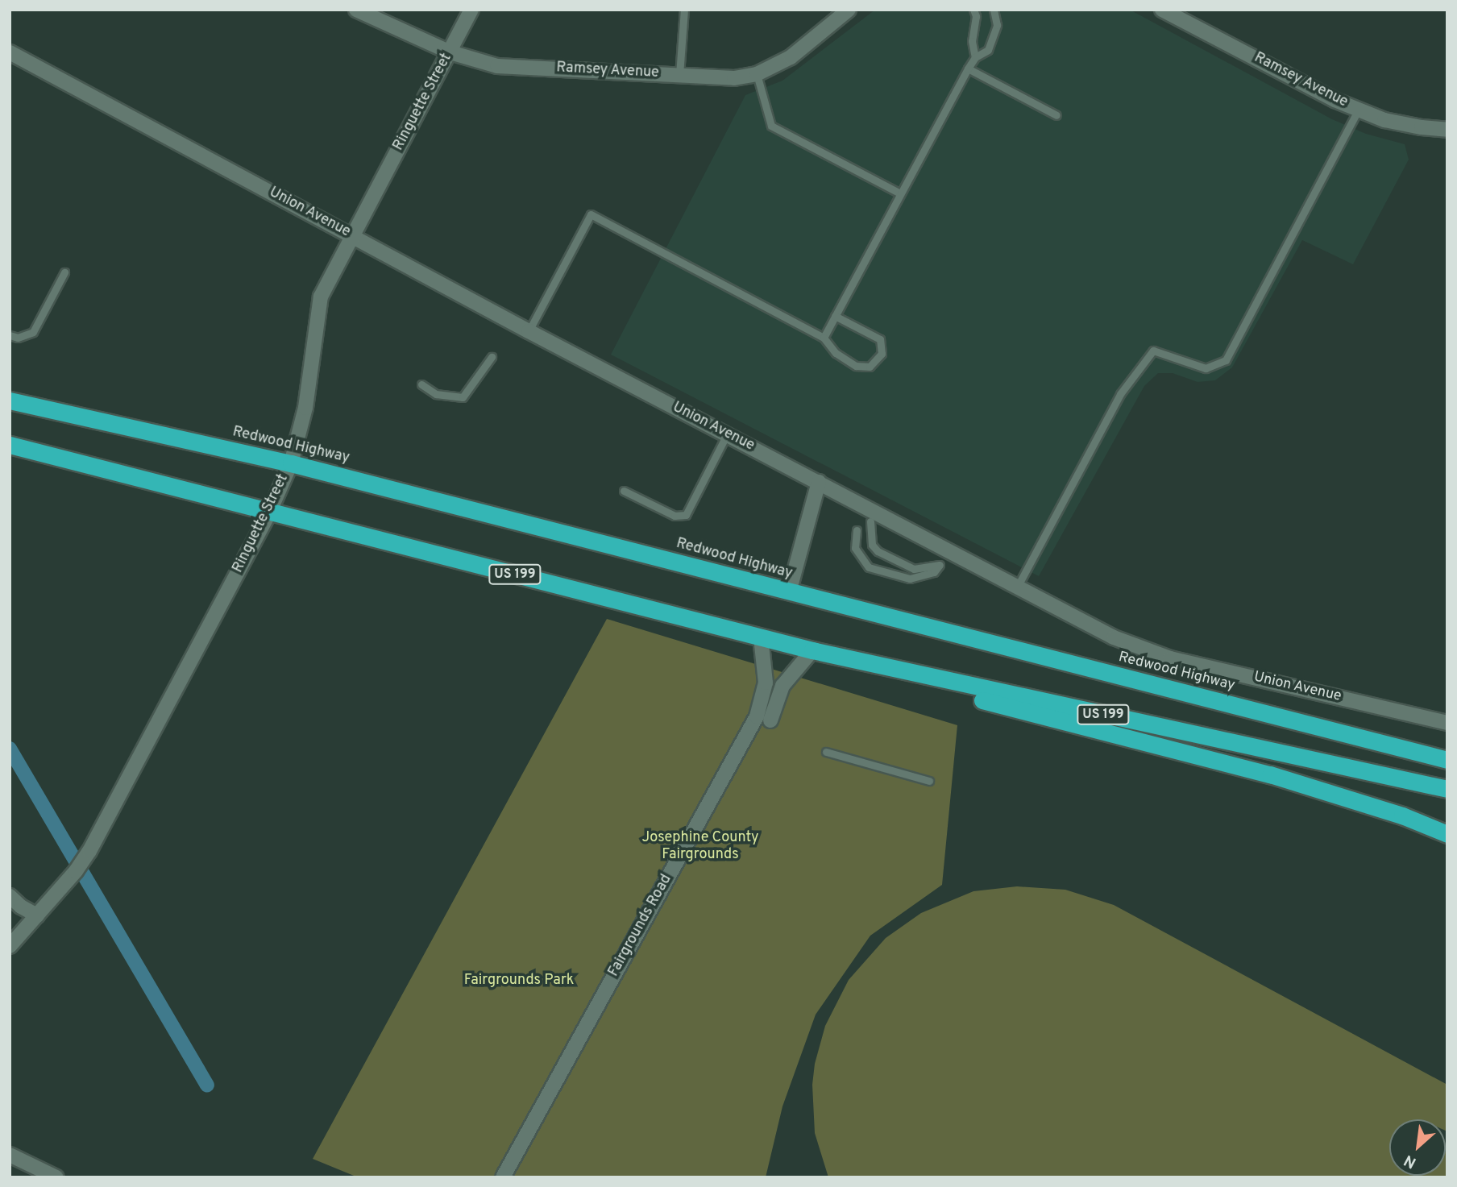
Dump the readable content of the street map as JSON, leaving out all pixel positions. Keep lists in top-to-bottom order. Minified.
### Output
{"streets":{"highway":["Redwood Highway","US 199"],"street":["Ramsey Avenue","Ringuette Street","Union Avenue","Fairgrounds Road"]},"crossings":[["Ramsey Avenue","Ringuette Street"],["Ringuette Street","Union Avenue"],["Ringuette Street","Redwood Highway"],["Ringuette Street","US 199"],["US 199","Fairgrounds Road"]],"parks":["Josephine County Fairgrounds","Fairgrounds Park"],"north":"bottom left"}
